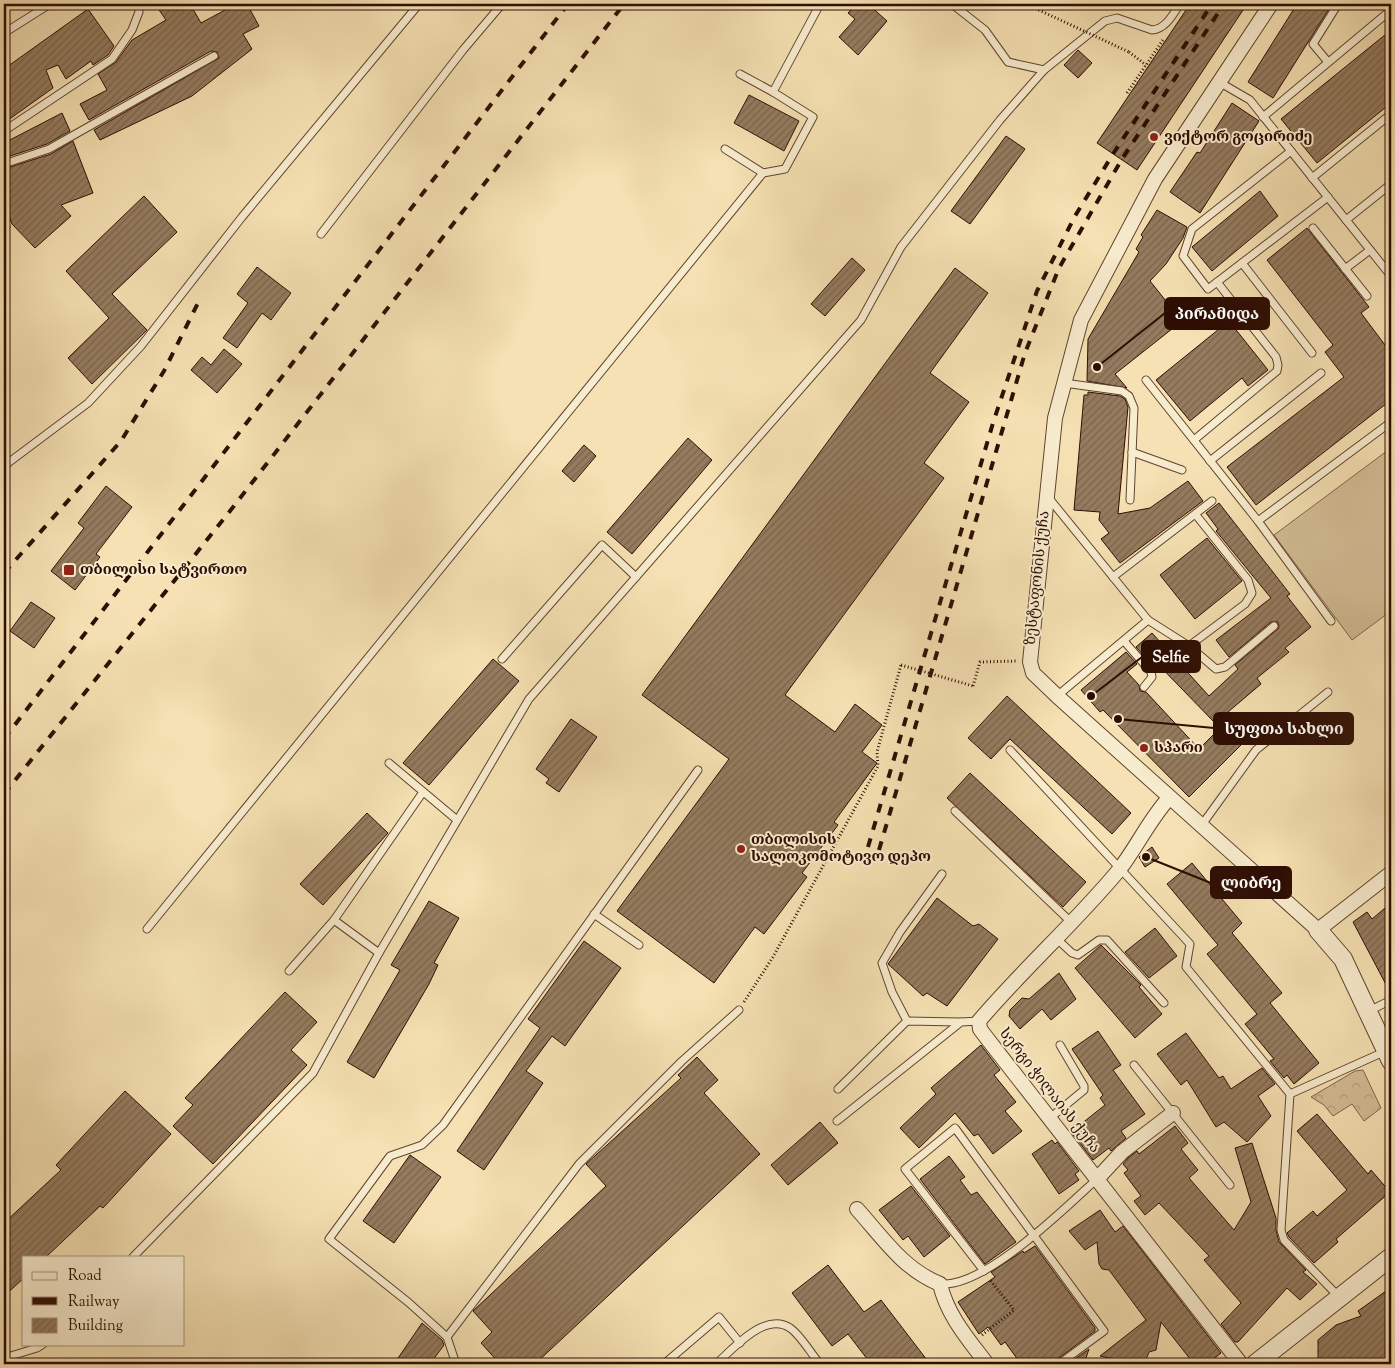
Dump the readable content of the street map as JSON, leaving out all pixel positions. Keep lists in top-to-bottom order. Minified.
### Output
{"streets":{"street":["ზესტაფონის ქუჩა","სერგი ჭილაიას ქუჩა"]},"crossings":[["ზესტაფონის ქუჩა","სერგი ჭილაიას ქუჩა"]],"places":{"other":["ვიქტორ გოცირიძე","პირამიდა","Selfie","სუფთა სახლი","სპარი","თბილისის სალოკომოტივო დეპო","ლიბრე"],"transit":["თბილისი სატვირთო"]},"legend":["Road","Railway","Building"]}
